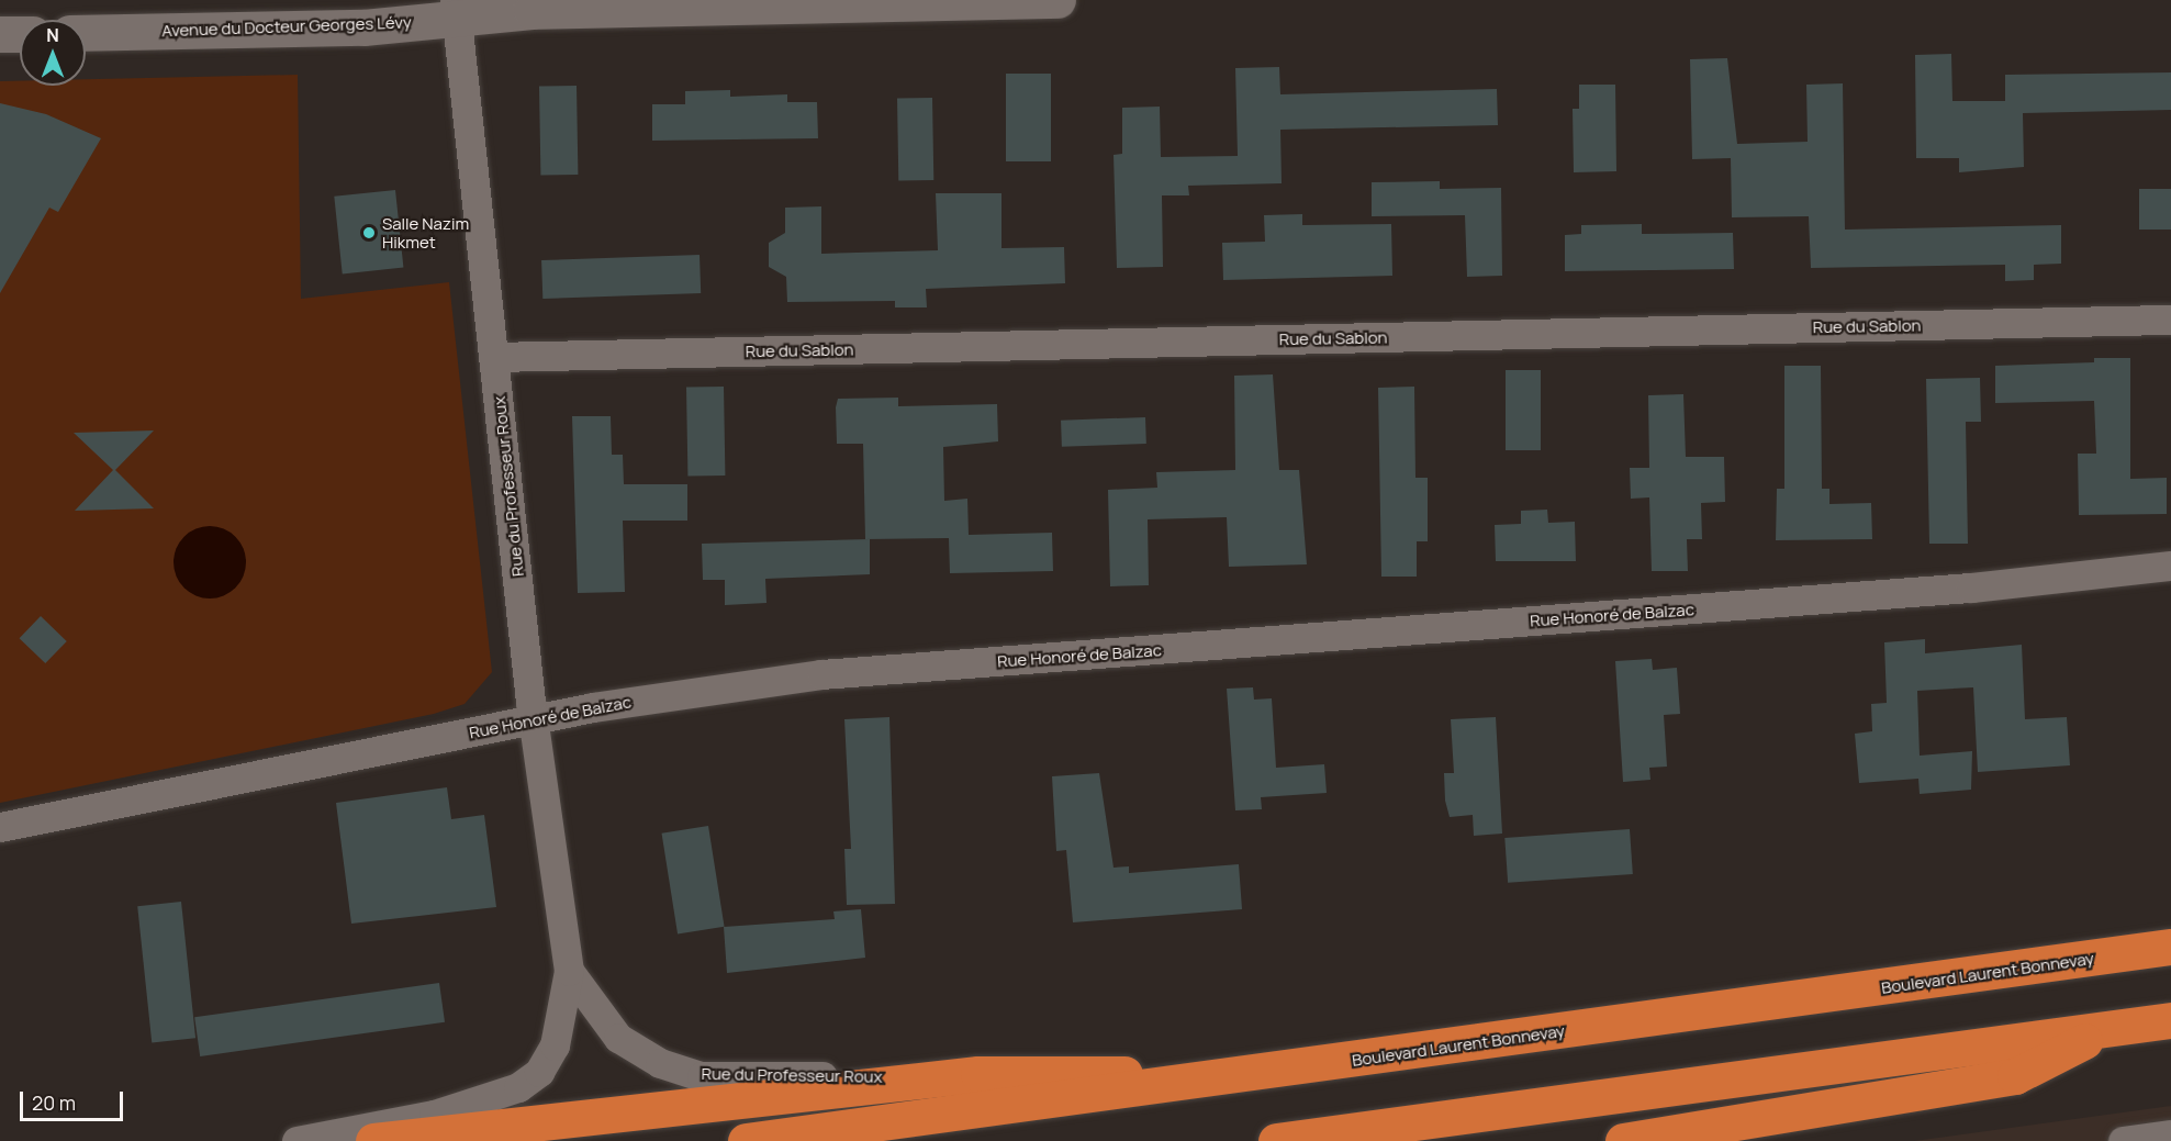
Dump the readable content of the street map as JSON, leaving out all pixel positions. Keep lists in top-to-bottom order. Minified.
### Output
{"streets":{"highway":["Boulevard Laurent Bonnevay"],"street":["Avenue du Docteur Georges Lévy","Rue du Sablon","Rue du Professeur Roux","Rue Honoré de Balzac"]},"crossings":[["Avenue du Docteur Georges Lévy","Rue du Professeur Roux"],["Rue du Sablon","Rue du Professeur Roux"],["Rue du Professeur Roux","Rue Honoré de Balzac"]],"places":["Salle Nazim Hikmet"],"scale_bar":"20 m","north":"top"}
